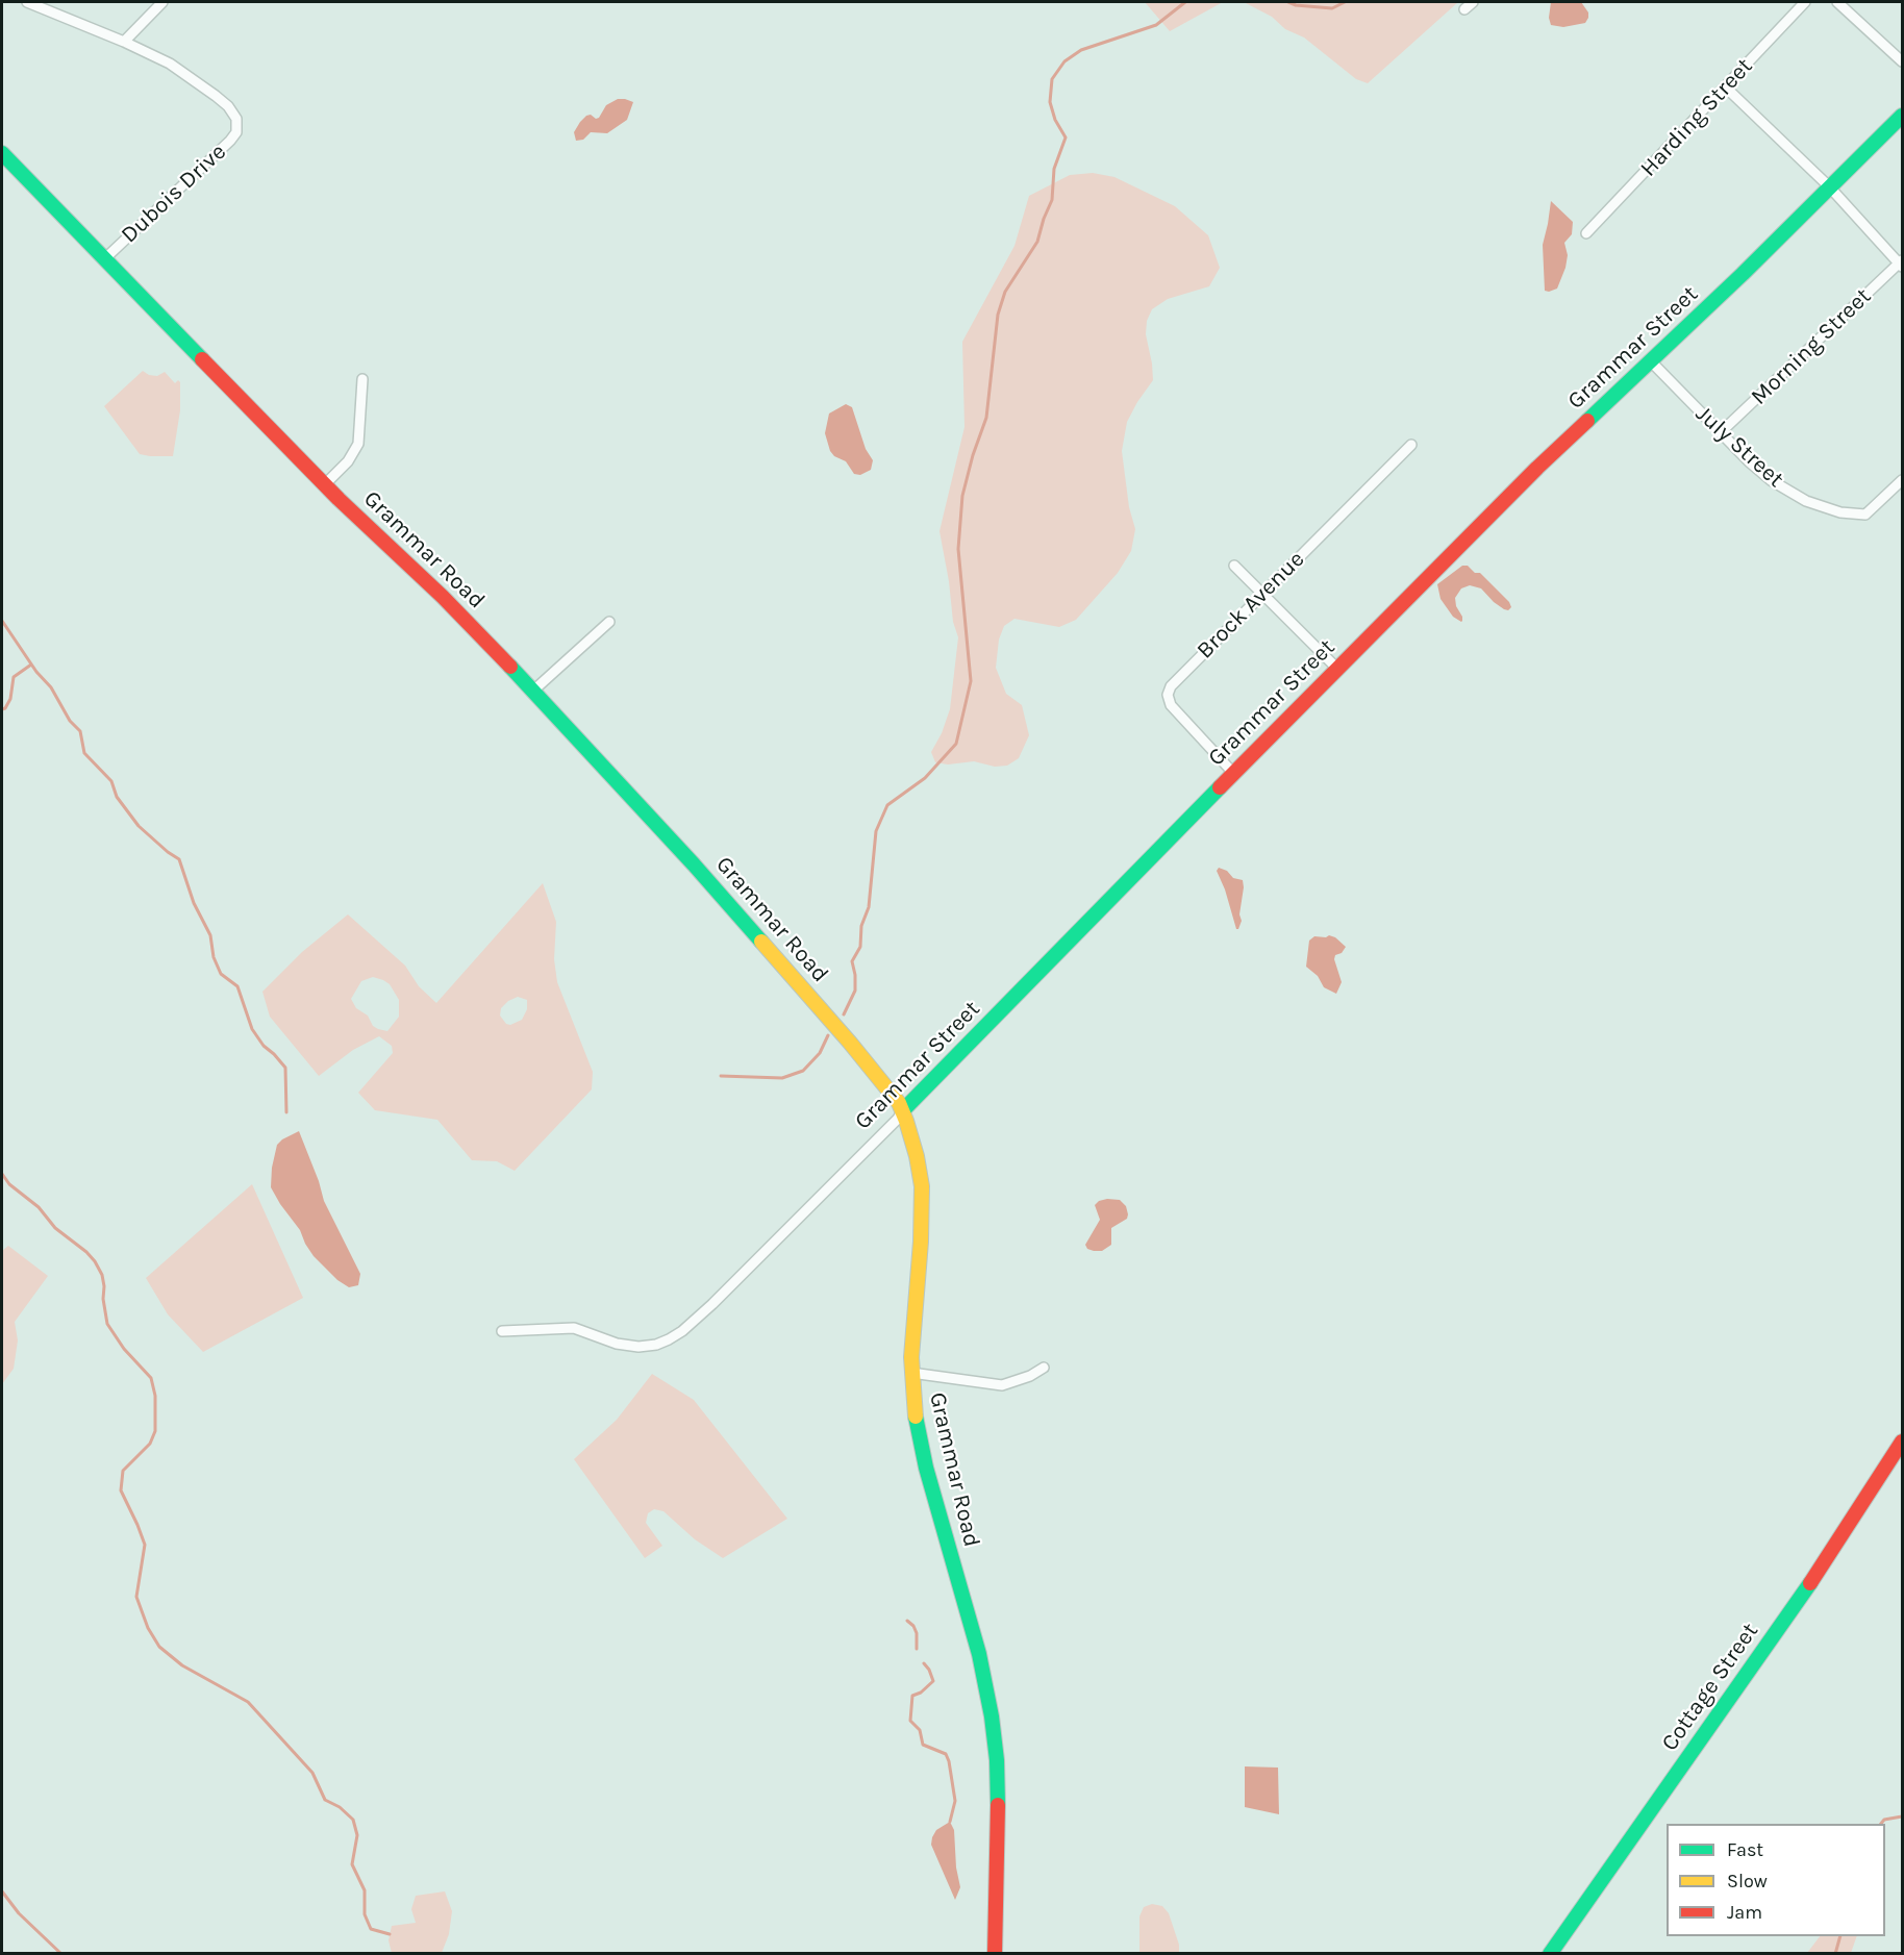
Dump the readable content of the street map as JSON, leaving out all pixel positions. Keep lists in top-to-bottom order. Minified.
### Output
{"streets":{"main road":["Grammar Street","Grammar Road","Cottage Street"],"street":["Harding Street","Dubois Drive","Morning Street","July Street","Brock Avenue"]},"crossings":[["Dubois Drive","Grammar Road"],["Morning Street","July Street"],["Grammar Street","July Street"],["Grammar Street","Grammar Road"],["Grammar Street","Brock Avenue"]],"legend":["Fast","Slow","Jam"]}
